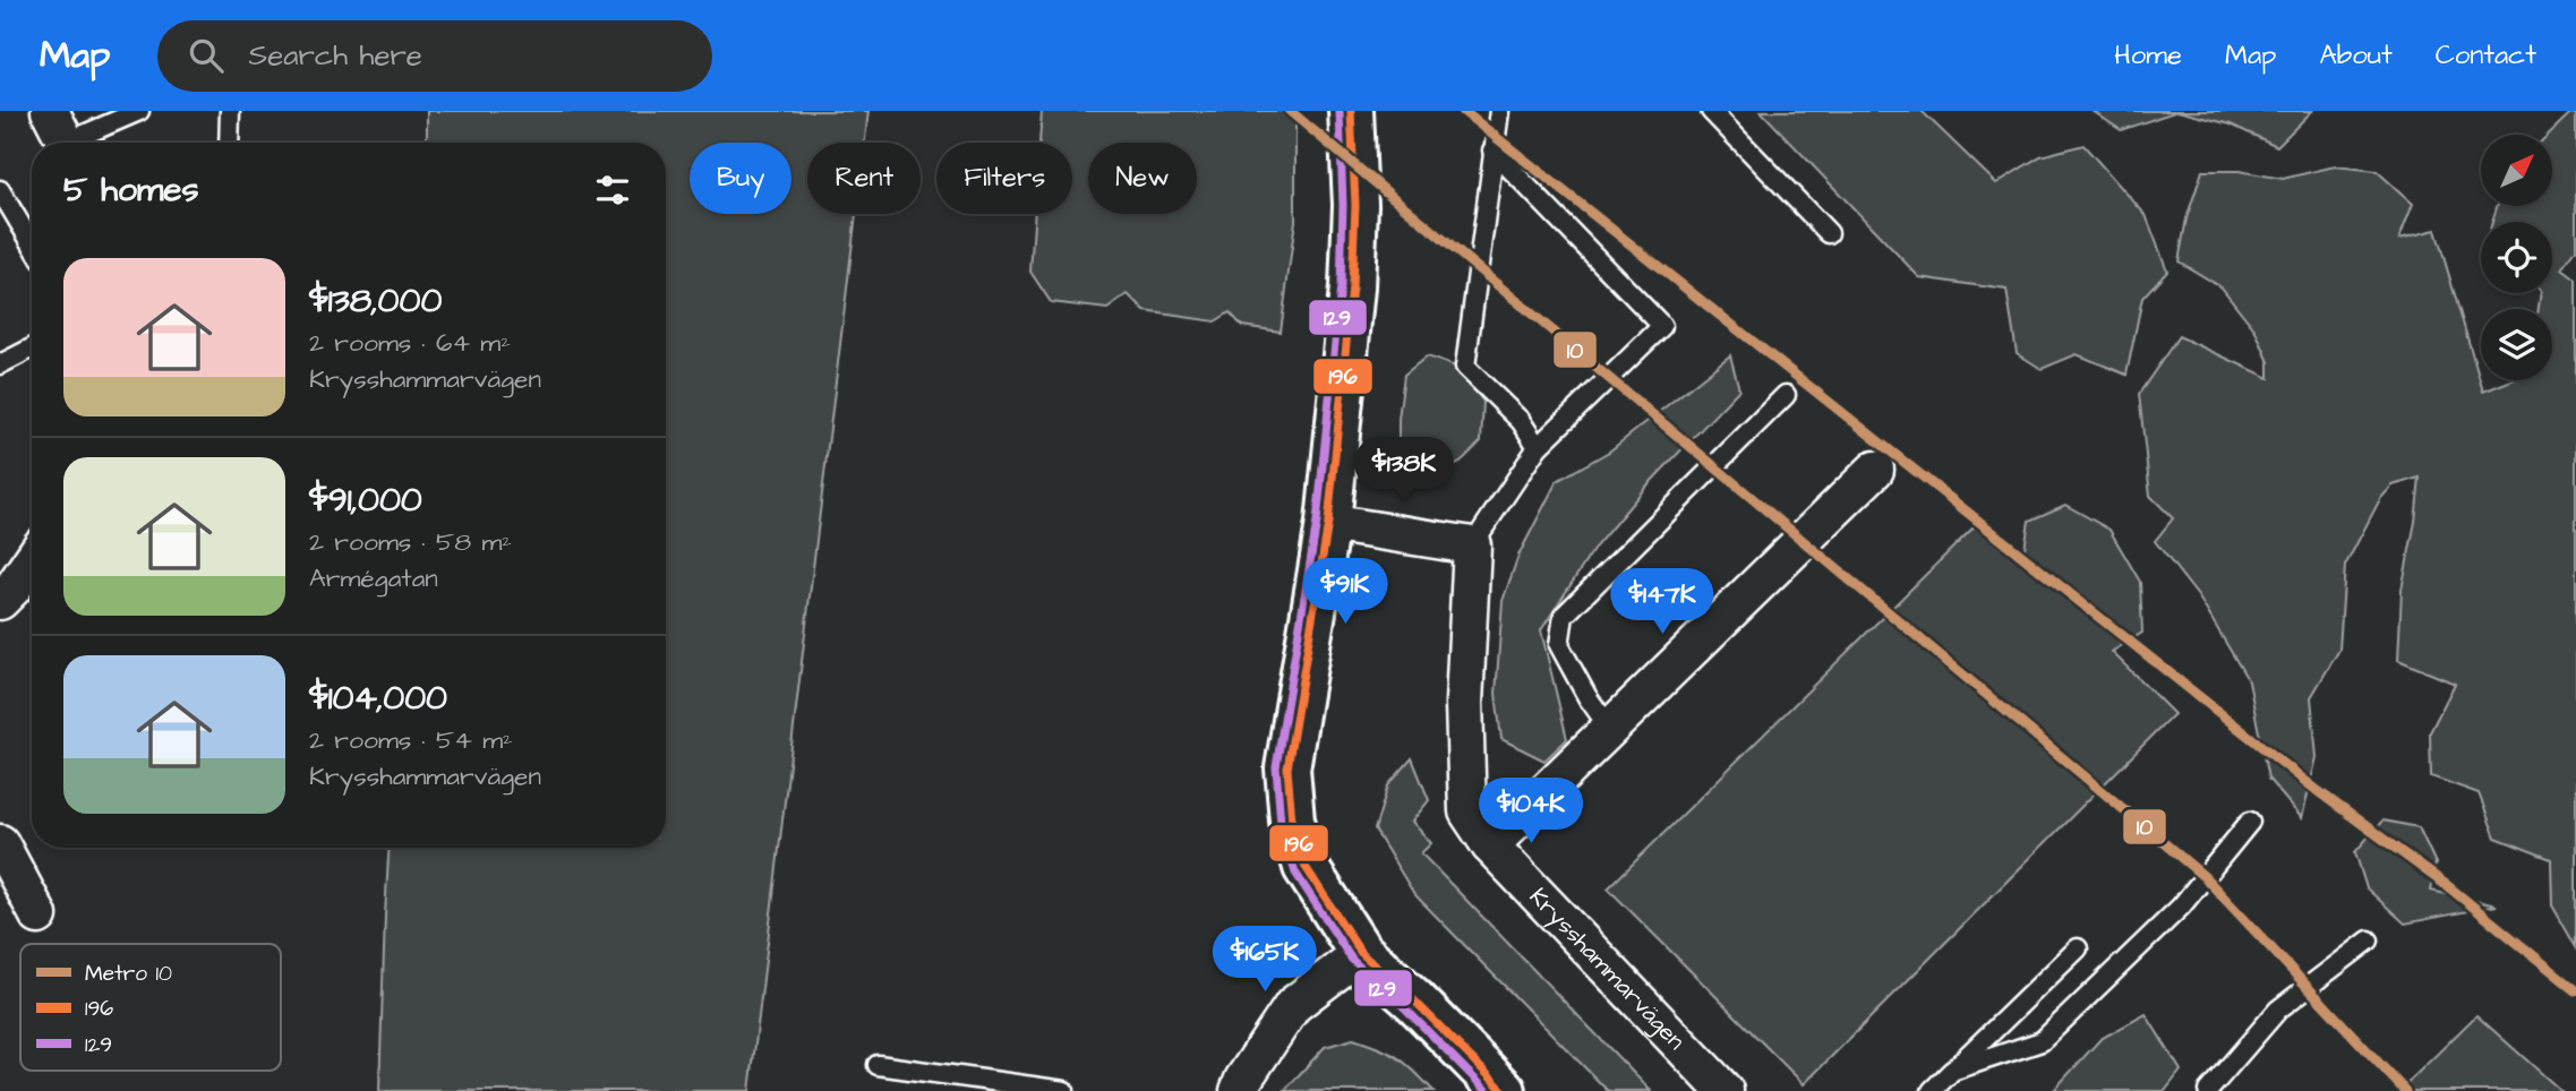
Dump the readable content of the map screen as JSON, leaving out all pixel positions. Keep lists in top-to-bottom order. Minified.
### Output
{"streets":{"street":["Krysshammarvägen"]},"lines":["metro line 10","transit line 196","transit line 129"],"legend":["Metro 10","196","129"],"north":"top right","page":{"header":"Map","search":"Search here","nav":["Home","Map","About","Contact"],"chip":["Buy","Rent","Filters","New"],"heading":"5 homes","list":[{"name":"$138,000","note":"2 rooms · 64 m² · Krysshammarvägen"},{"name":"$91,000","note":"2 rooms · 58 m² · Armégatan"},{"name":"$104,000","note":"2 rooms · 54 m² · Krysshammarvägen"}],"price":["$138K","$91K","$147K","$104K","$165K"]}}
